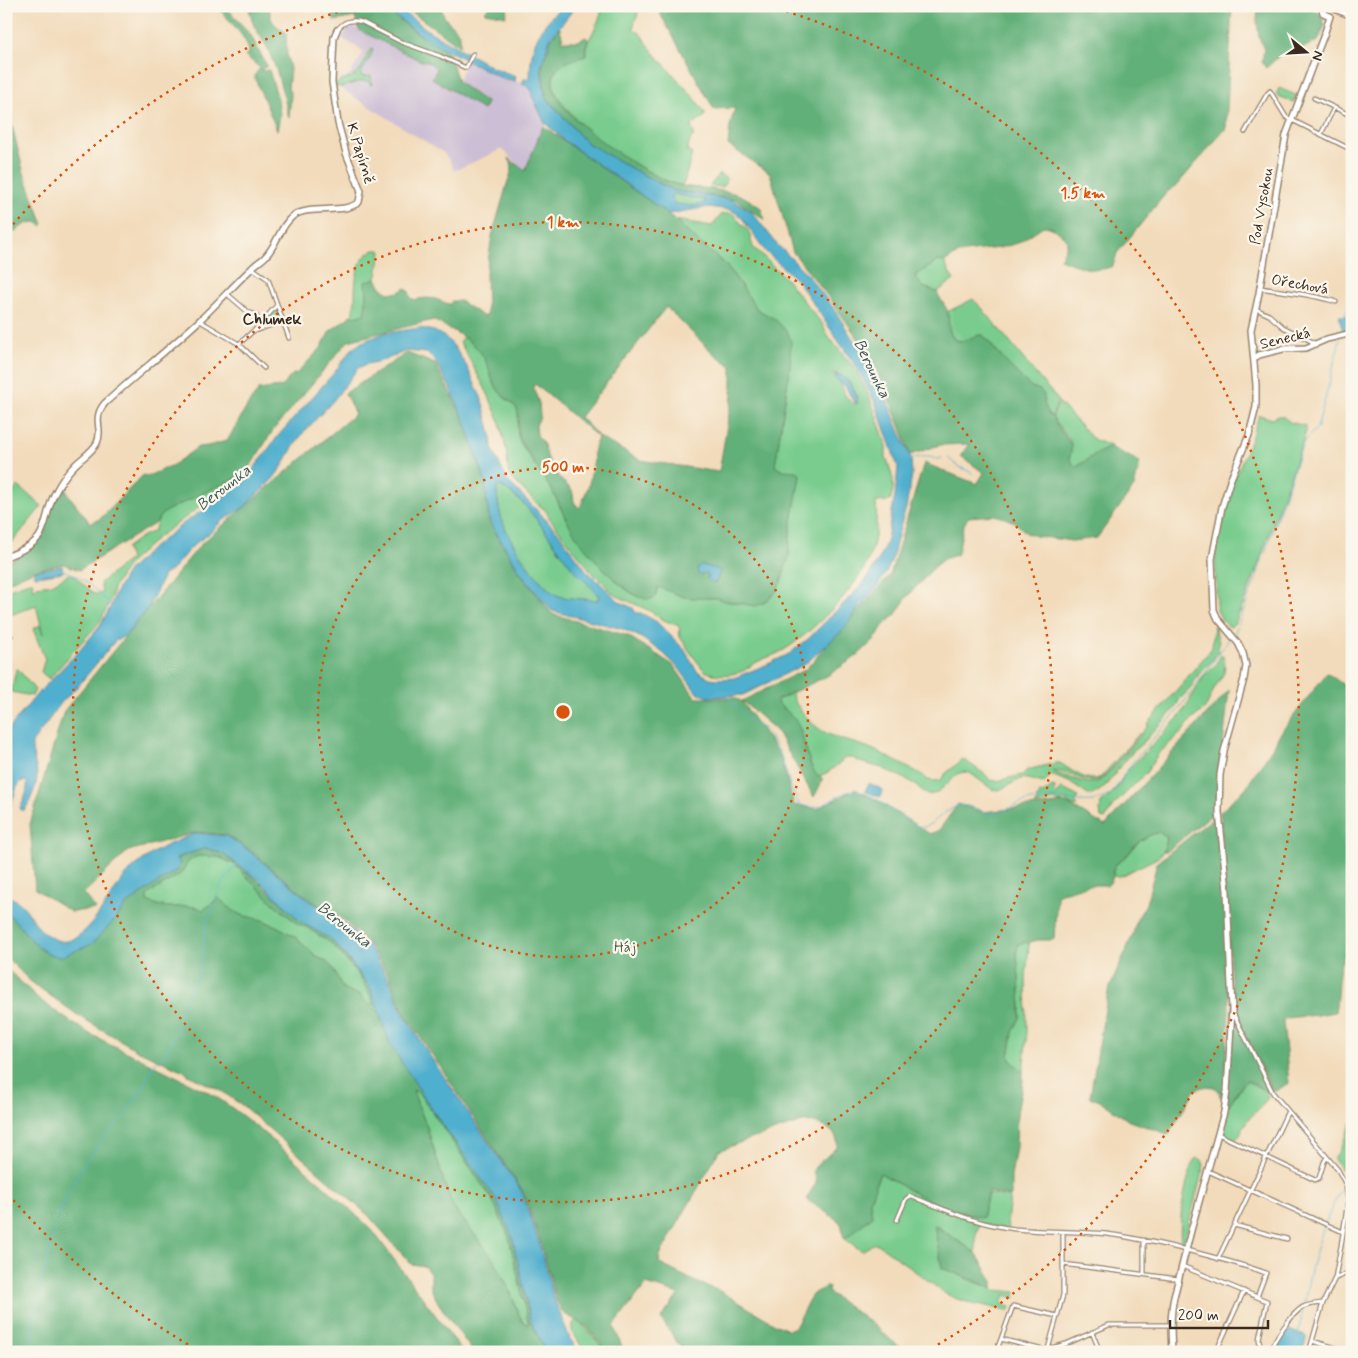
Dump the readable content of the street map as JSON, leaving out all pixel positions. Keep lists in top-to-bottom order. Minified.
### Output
{"streets":{"street":["K Papírně","Pod Vysokou","Ořechová","Senecká"]},"crossings":[["Pod Vysokou","Ořechová"],["Pod Vysokou","Senecká"]],"districts":["Chlumek"],"water":["Berounka"],"parks":["Háj"],"scale_bar":"200 m","north":"right","rings":["1.5 km","1 km","500 m"]}
